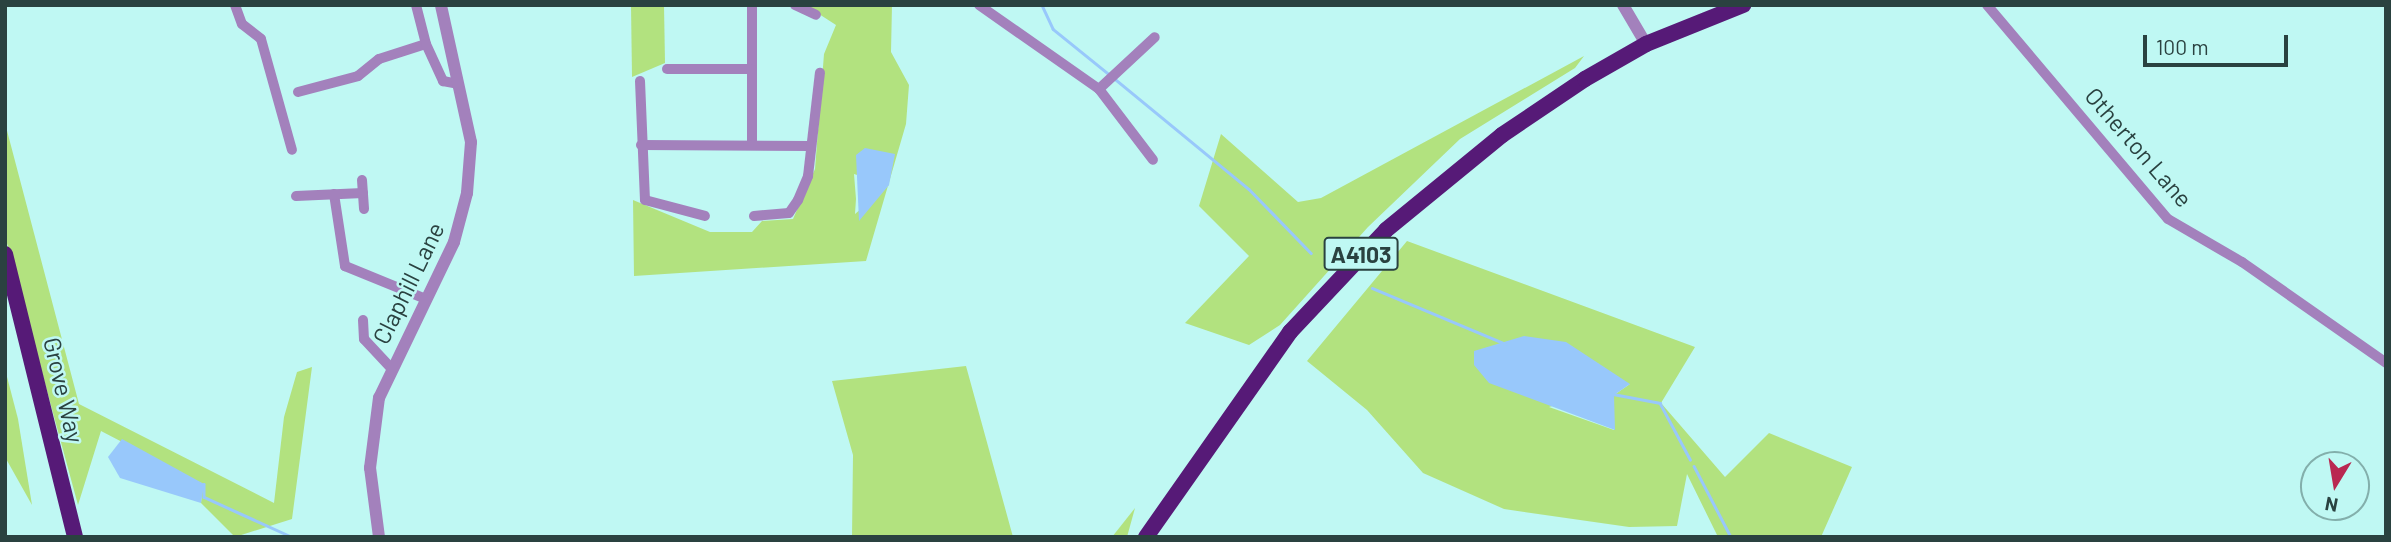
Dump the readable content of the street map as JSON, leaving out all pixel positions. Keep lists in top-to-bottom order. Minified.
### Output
{"streets":{"highway":["A4103","Grove Way"],"street":["Otherton Lane","Claphill Lane"]},"scale_bar":"100 m","north":"bottom"}
